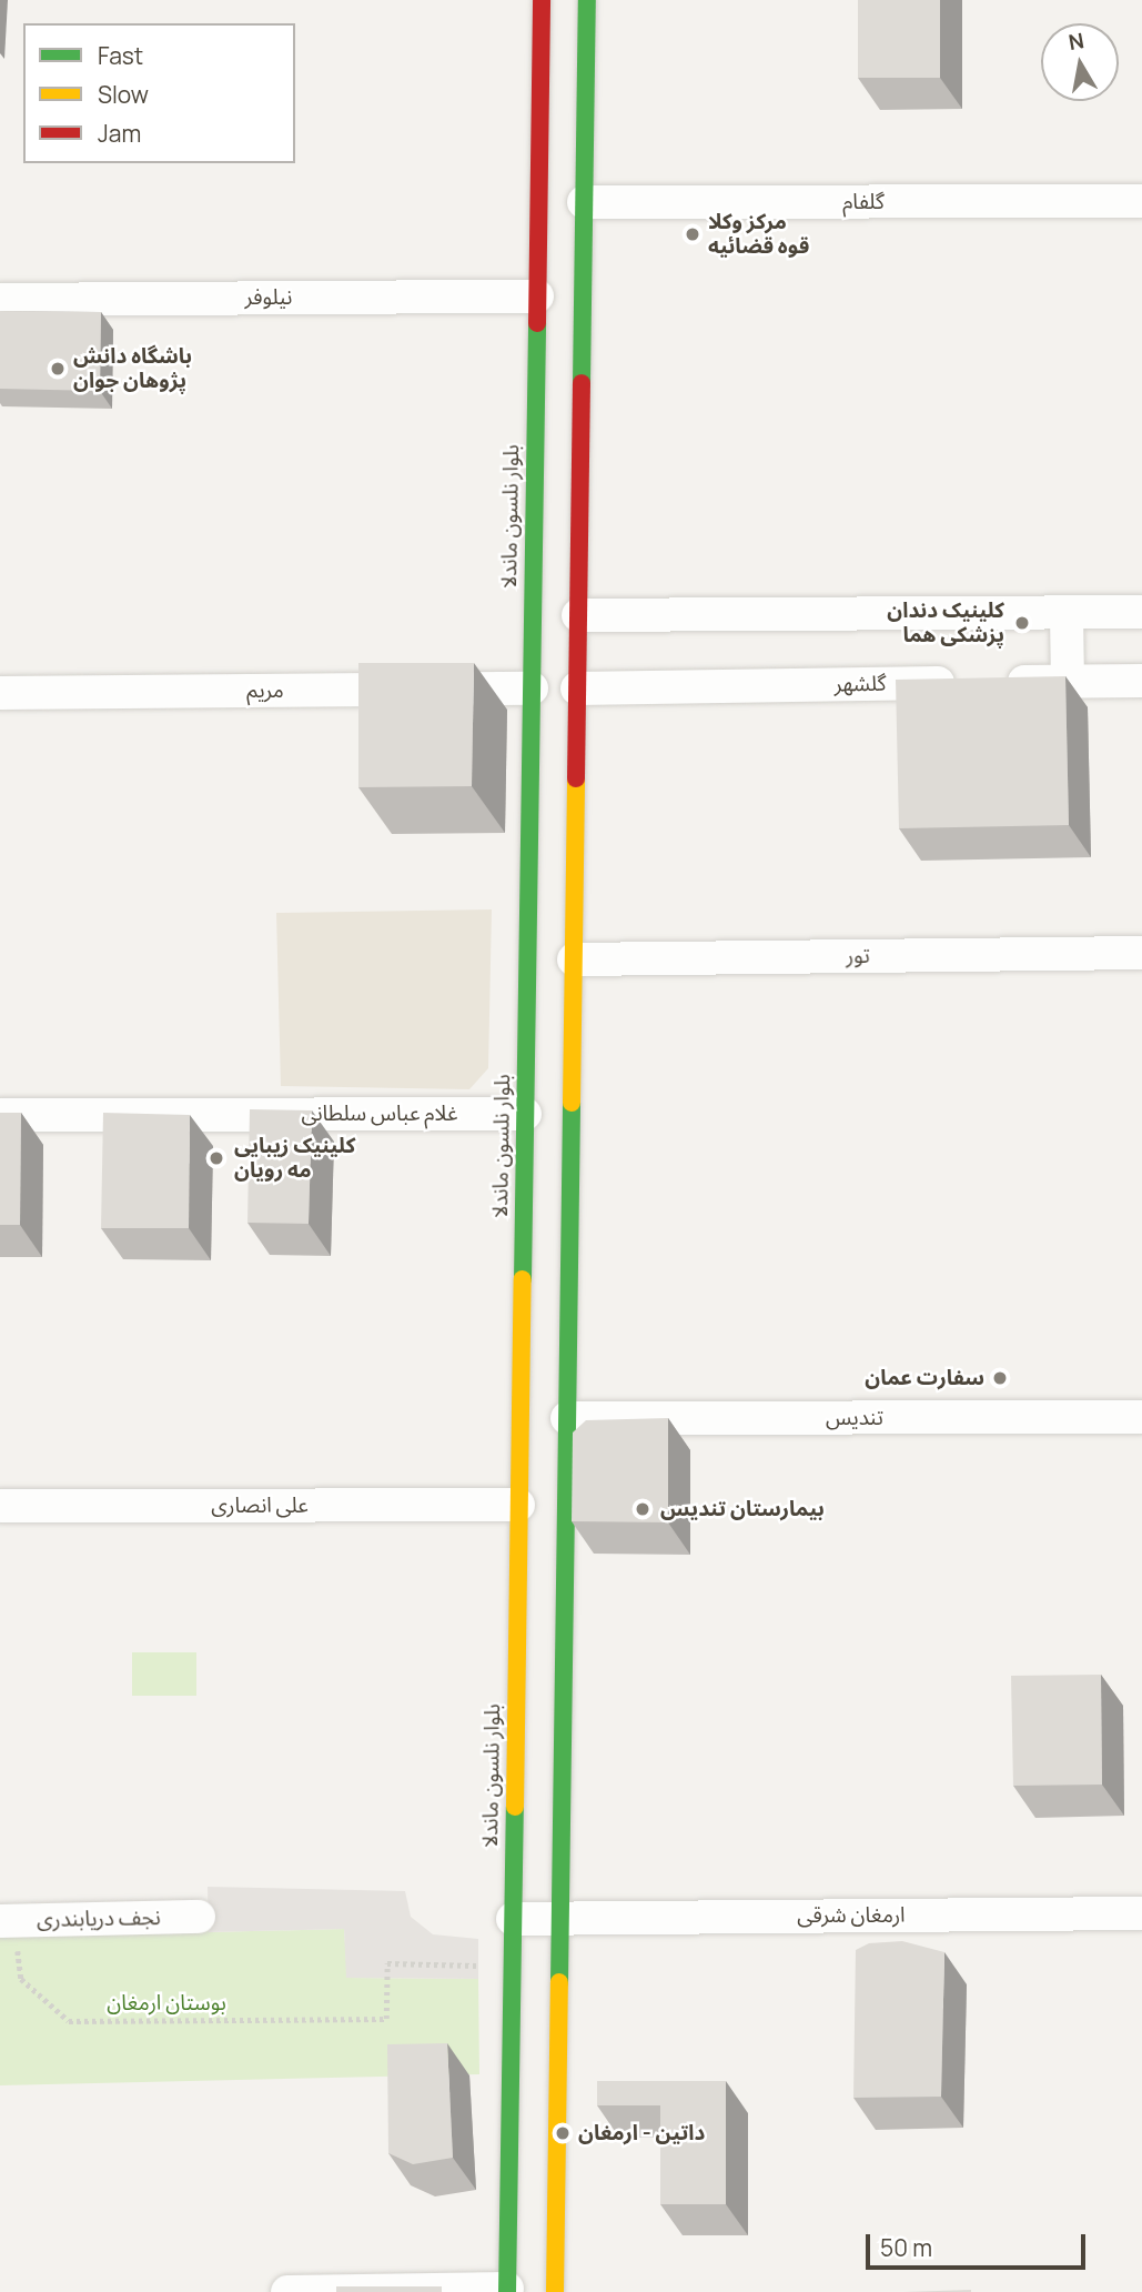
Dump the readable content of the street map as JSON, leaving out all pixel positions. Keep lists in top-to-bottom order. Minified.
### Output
{"streets":{"main road":["بلوار نلسون ماندلا"],"street":["گلفام","نیلوفر","گلشهر","مریم","تور","غلام عباس سلطانی","تندیس","علی انصاری","ارمغان شرقی","نجف دریابندری"]},"crossings":[["نیلوفر","بلوار نلسون ماندلا"],["بلوار نلسون ماندلا","مریم"],["بلوار نلسون ماندلا","غلام عباس سلطانی"],["بلوار نلسون ماندلا","علی انصاری"],["بلوار نلسون ماندلا","ارمغان شرقی"]],"parks":["بوستان ارمغان"],"places":["مرکز وکلا قوه قضائیه","باشگاه دانش پژوهان جوان","کلینیک دندان پزشکی هما","کلینیک زیبایی مه رویان","سفارت عمان","بیمارستان تندیس","داتین - ارمغان"],"legend":["Fast","Slow","Jam"],"scale_bar":"50 m","north":"top"}
